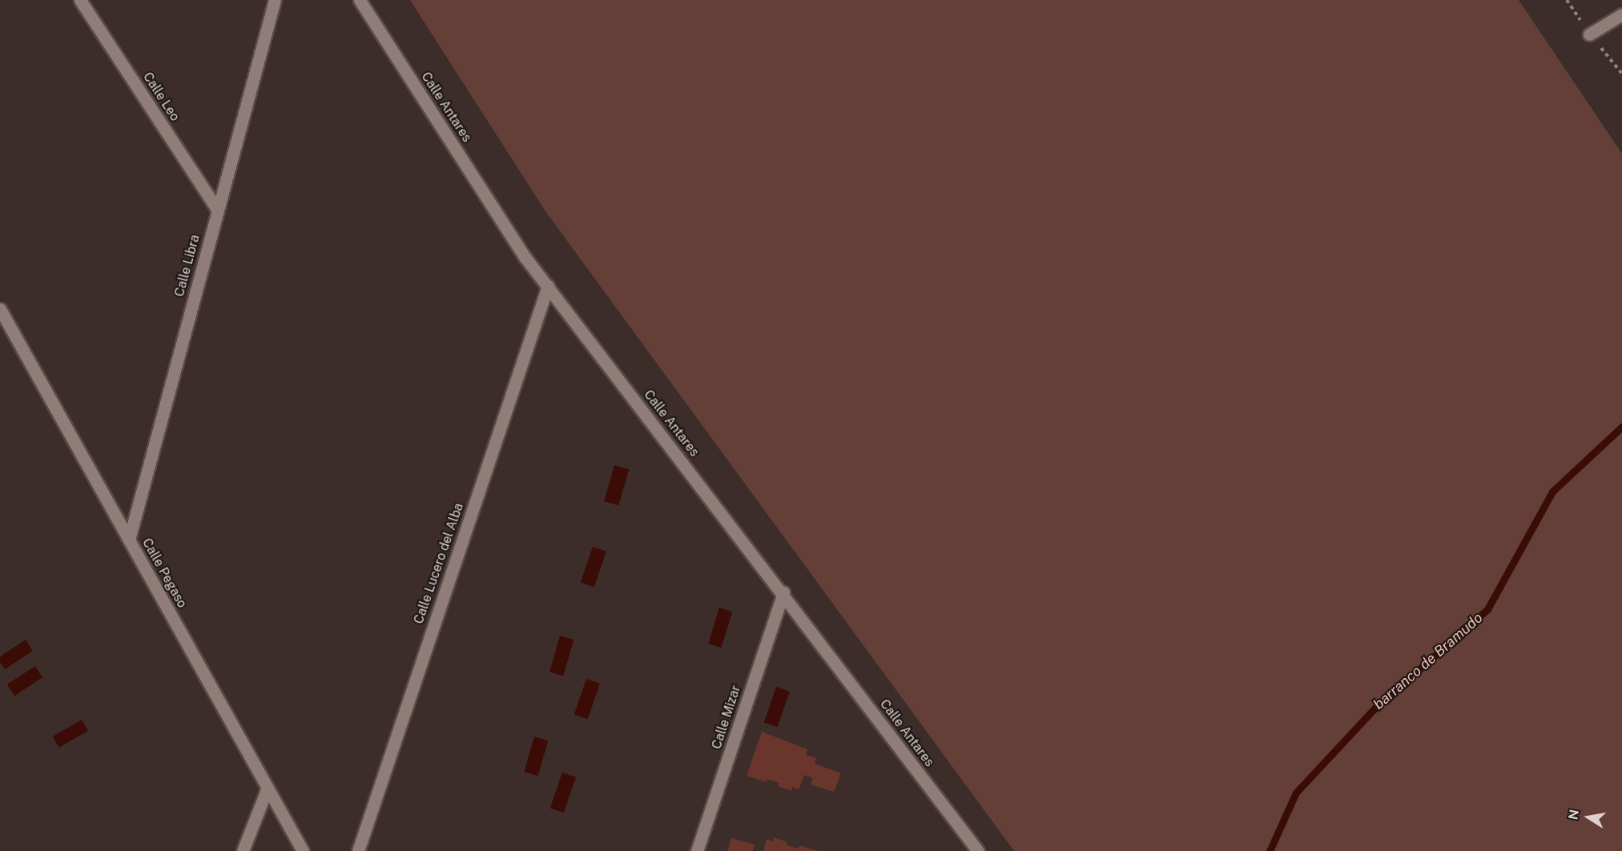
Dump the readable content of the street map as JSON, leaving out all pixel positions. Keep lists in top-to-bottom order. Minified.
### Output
{"streets":{"street":["Calle Leo","Calle Antares","Calle Libra","Calle Lucero del Alba","Calle Pegaso","Calle Mizar"]},"crossings":[["Calle Leo","Calle Libra"],["Calle Antares","Calle Lucero del Alba"],["Calle Antares","Calle Mizar"],["Calle Libra","Calle Pegaso"]],"water":["barranco de Bramudo"],"north":"left"}
